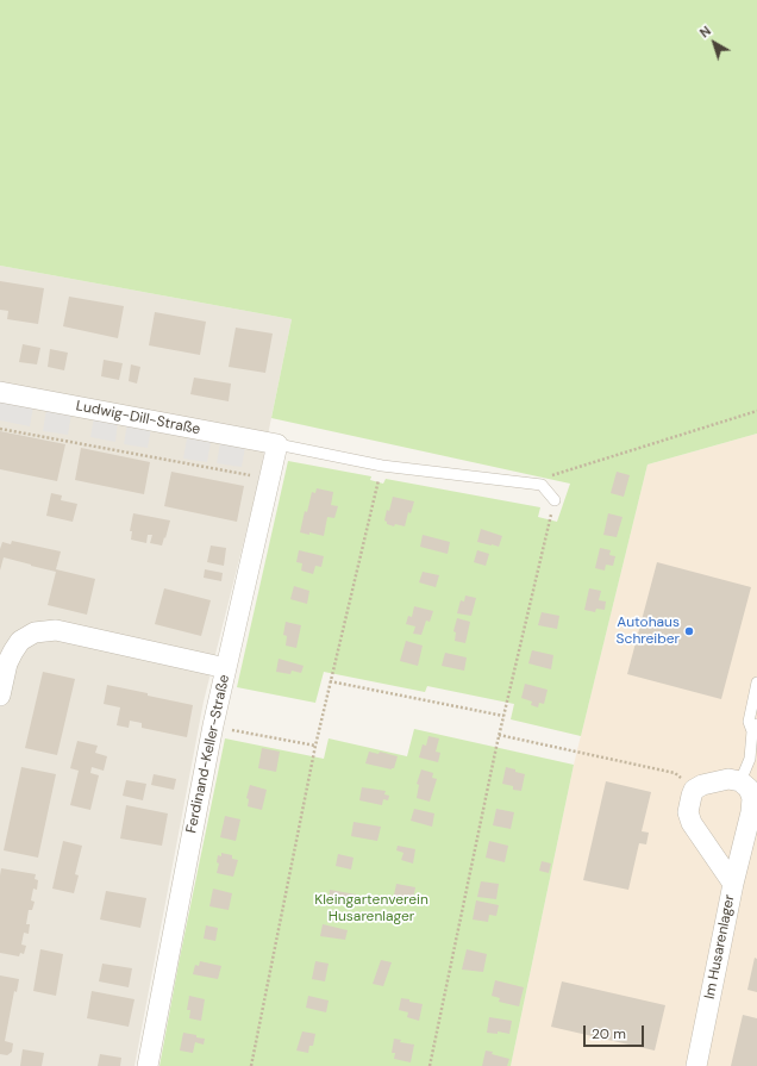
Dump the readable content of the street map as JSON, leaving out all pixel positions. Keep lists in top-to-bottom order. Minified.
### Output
{"streets":{"street":["Ludwig-Dill-Straße","Ferdinand-Keller-Straße","Im Husarenlager"]},"crossings":[["Ludwig-Dill-Straße","Ferdinand-Keller-Straße"]],"parks":["Kleingartenverein Husarenlager"],"places":["Autohaus Schreiber"],"scale_bar":"20 m","north":"top left"}
